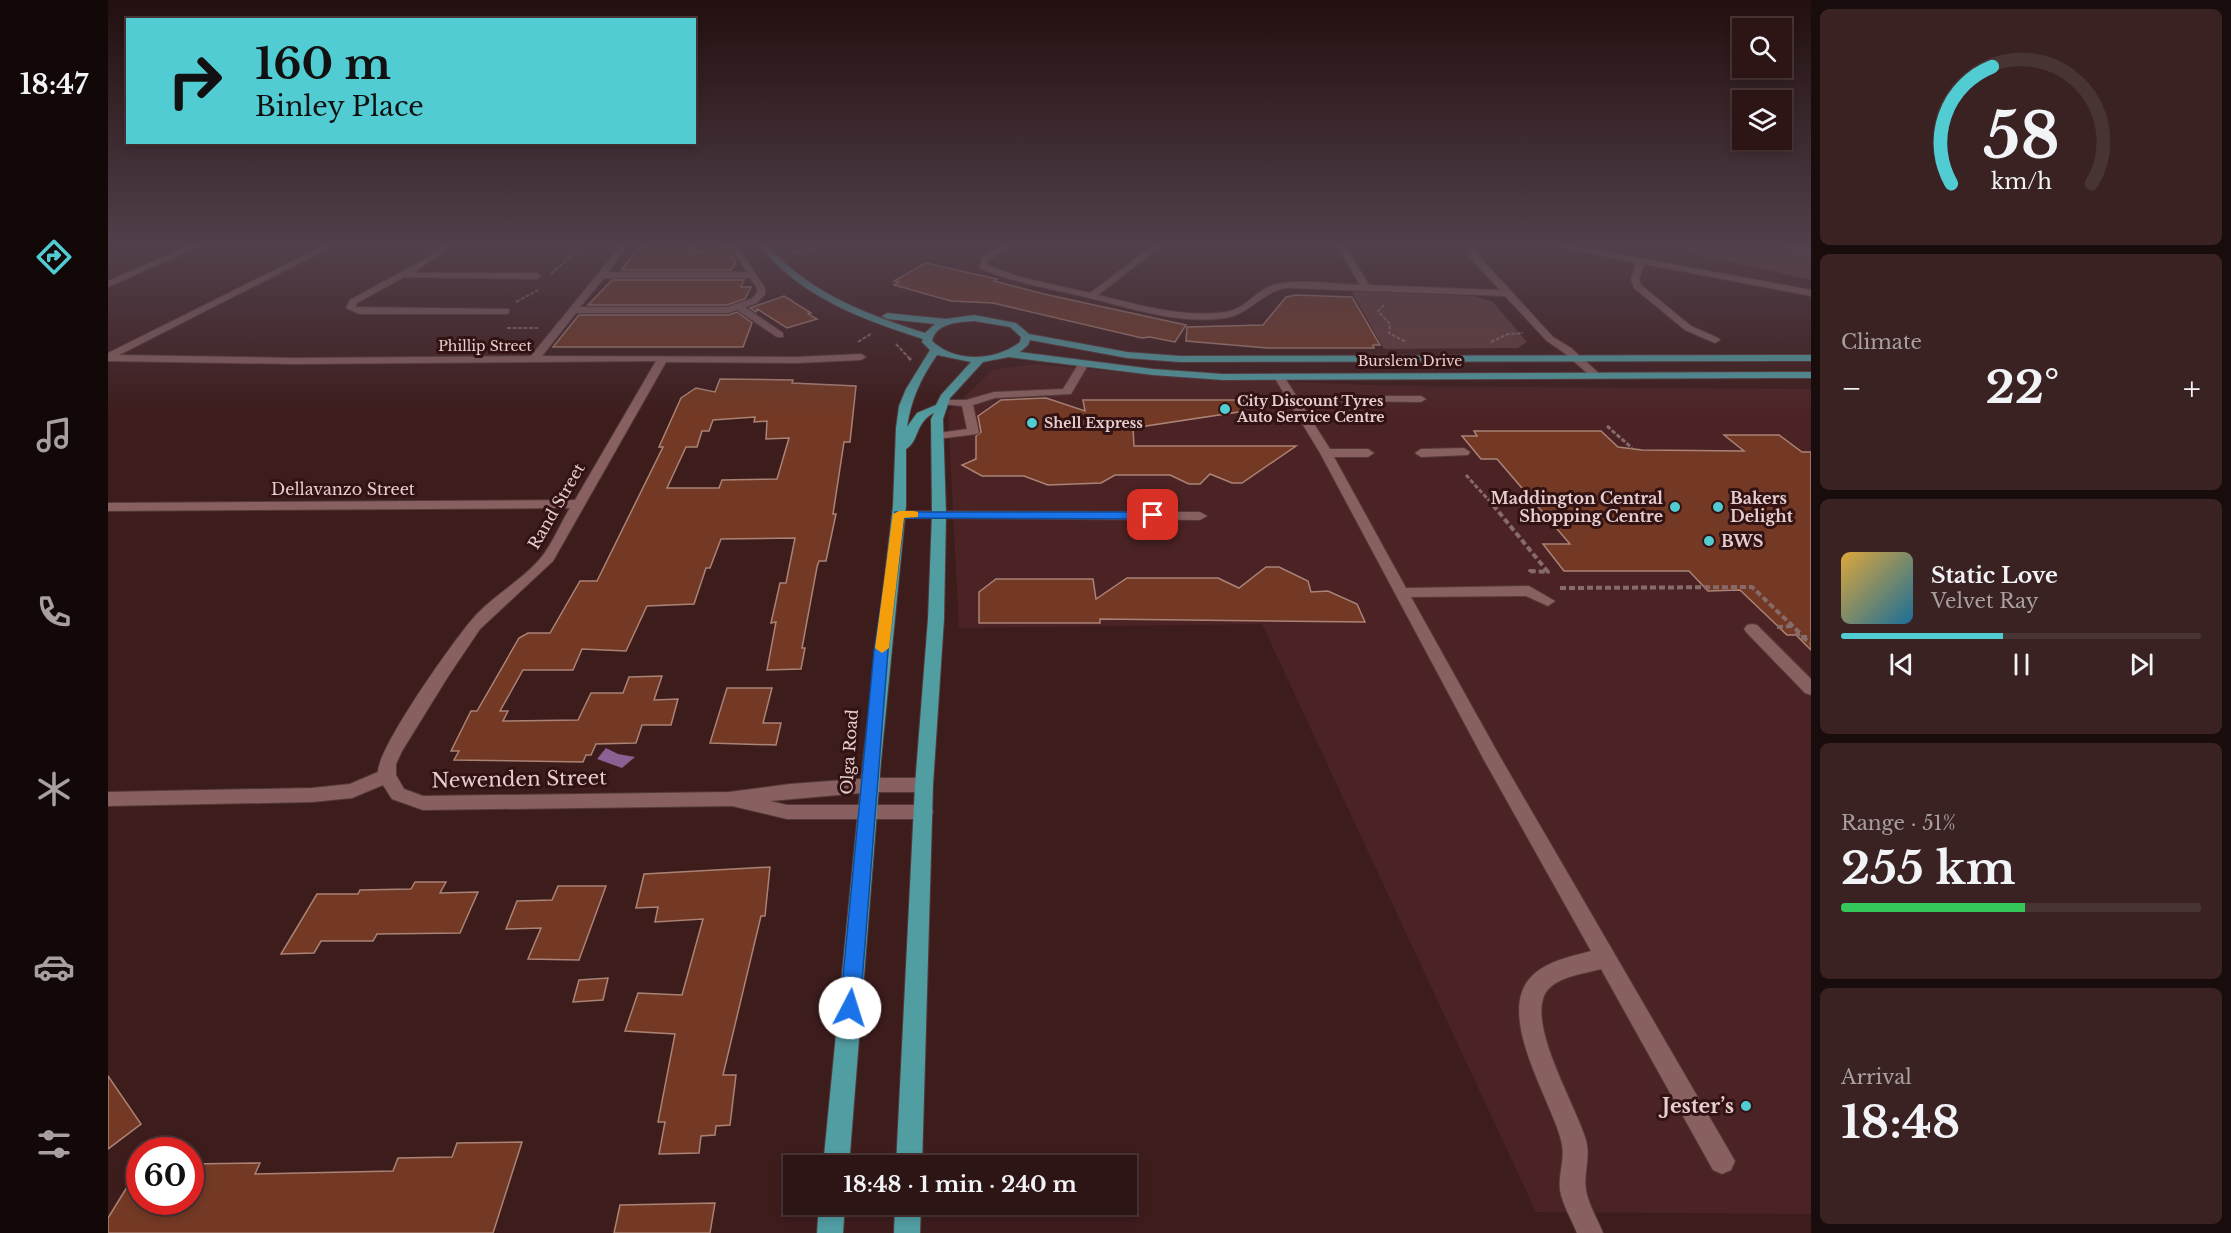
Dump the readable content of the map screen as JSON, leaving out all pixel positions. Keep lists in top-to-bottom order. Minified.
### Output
{"streets":{"main road":["Burslem Drive","Olga Road"],"street":["Phillip Street","Dellavanzo Street","Rand Street","Newenden Street"]},"crossings":[["Phillip Street","Rand Street"],["Burslem Drive","Olga Road"],["Dellavanzo Street","Rand Street"],["Rand Street","Newenden Street"],["Olga Road","Newenden Street"]],"places":["City Discount Tyres Auto Service Centre","Shell Express","Maddington Central Shopping Centre","Bakers Delight","BWS","Jester’s"],"page":{"tabs":"18:47","turn":["160 m","Binley Place"],"tile":["Climate",["Range · 51%","255 km"],["Arrival","18:48"]],"heat":["−","22°","+"],"song":["Static Love","Velvet Ray"],"limit":"60","trip":"18:48 · 1 min · 240 m","gauge":["58","km/h"]}}
